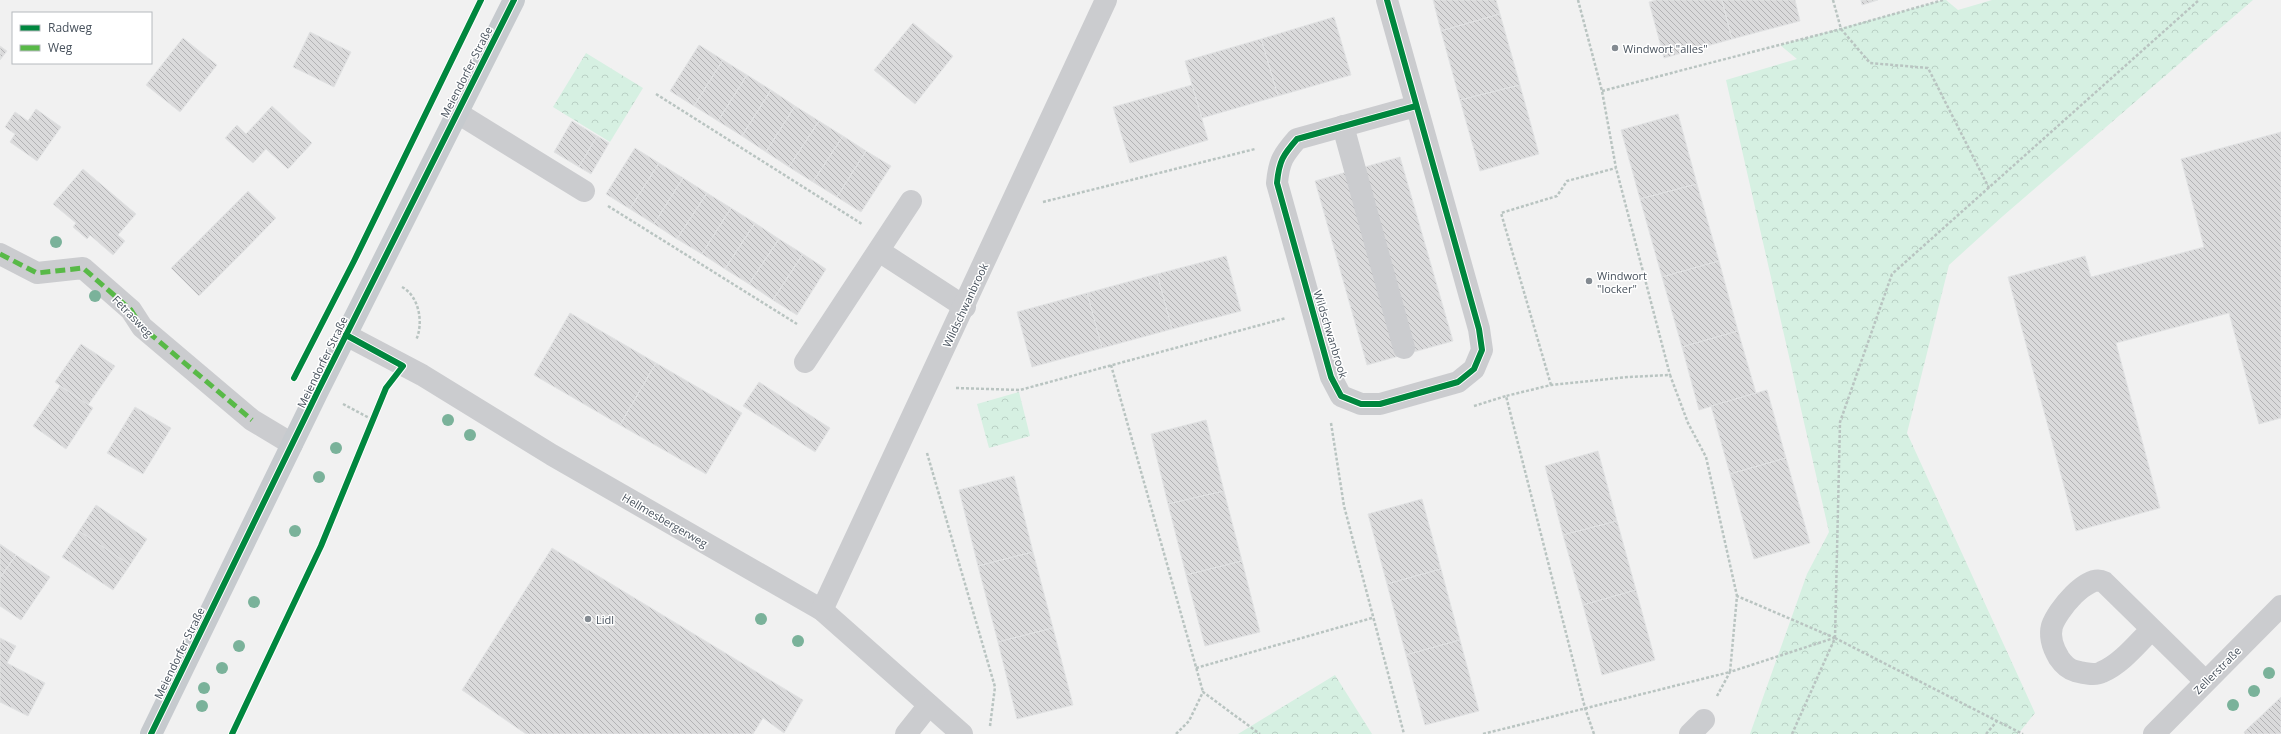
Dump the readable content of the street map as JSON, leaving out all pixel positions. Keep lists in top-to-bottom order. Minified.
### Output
{"streets":{"main road":["Meiendorfer Straße"],"street":["Wildschwanbrook","Fetrasweg","Hellmesbergerweg","Zellerstraße"]},"crossings":[["Meiendorfer Straße","Fetrasweg"],["Meiendorfer Straße","Hellmesbergerweg"],["Wildschwanbrook","Hellmesbergerweg"]],"places":["Windwort \"alles\"","Windwort \"locker\"","Lidl"],"legend":["Radweg","Weg"]}
